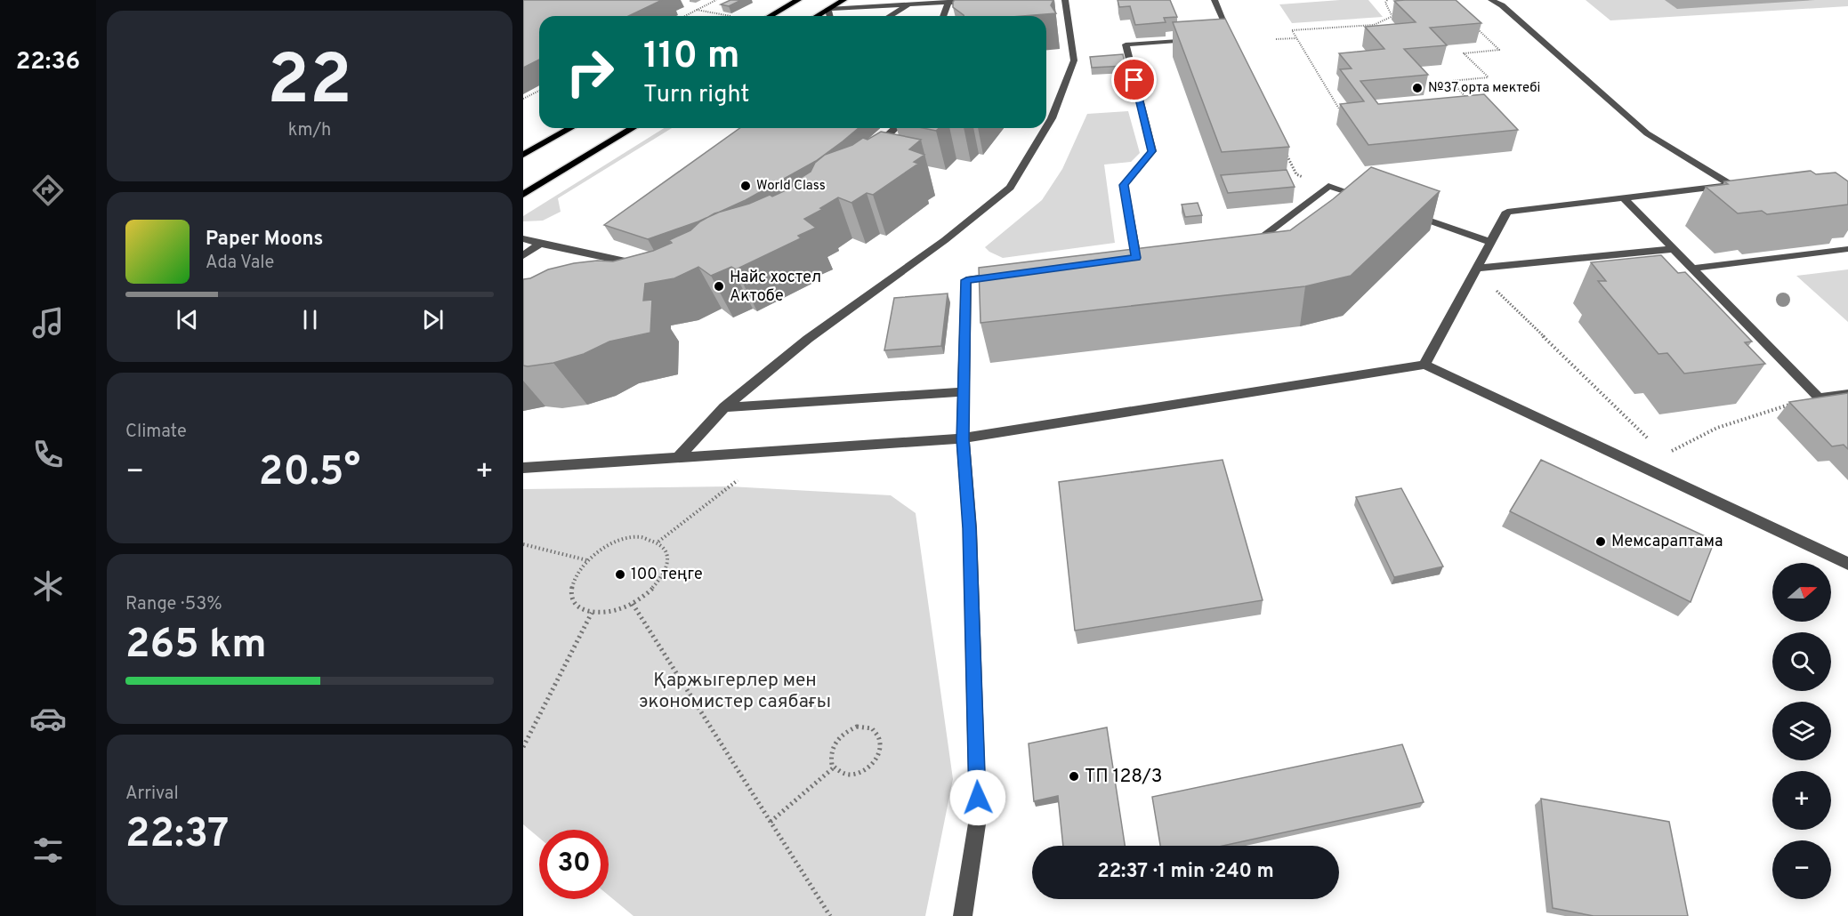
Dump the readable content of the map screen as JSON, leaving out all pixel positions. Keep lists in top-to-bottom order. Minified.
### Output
{"parks":["Қаржыгерлер мен экономистер саябағы"],"places":["№37 орта мектебі","World Class","Найс хостел Актобе","Мемсараптама","100 теңге","ТП 128/3"],"north":"right","page":{"tabs":"22:36","tile":[["22","km/h"],"Climate",["Range · 53%","265 km"],["Arrival","22:37"]],"turn":["110 m","Turn right"],"song":["Paper Moons","Ada Vale"],"heat":["−","20.5°","+"],"map_buttons":["+","−"],"limit":"30","trip":"22:37 · 1 min · 240 m"}}
